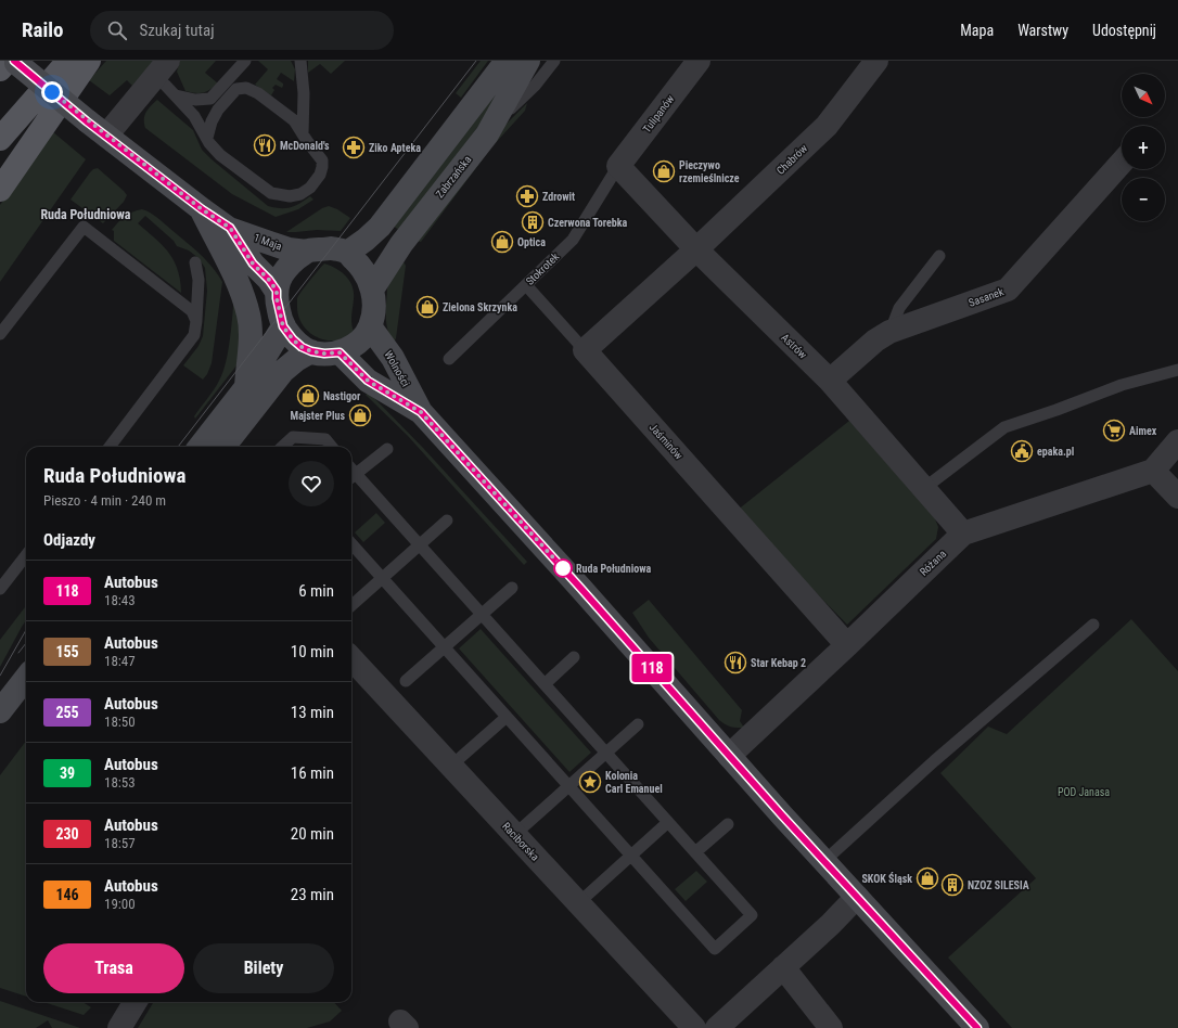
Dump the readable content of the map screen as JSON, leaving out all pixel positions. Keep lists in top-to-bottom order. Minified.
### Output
{"streets":{"street":["Tulipanów","Chabrów","Zabrzańska","1 Maja","Sasanek","Astrów","Wolności","Jaśminów","Różana","Raciborska"],"lane":["Stokrotek"]},"crossings":[["Tulipanów","Stokrotek"],["Tulipanów","Astrów"],["Chabrów","Astrów"],["Zabrzańska","1 Maja"],["Zabrzańska","Wolności"],["1 Maja","Wolności"],["Stokrotek","Astrów"],["Sasanek","Astrów"],["Astrów","Różana"],["Wolności","Różana"],["Jaśminów","Różana"]],"districts":["Ruda Południowa"],"parks":["POD Janasa"],"places":{"restaurant":["McDonald's","Star Kebap 2"],"pharmacy":["Ziko Apteka","Zdrowit"],"shop":["Pieczywo rzemieślnicze","Optica","Zielona Skrzynka","Nastigor","Majster Plus","SKOK Śląsk"],"building":["Czerwona Torebka","NZOZ SILESIA"],"supermarket":["Aimex"],"public building":["epaka.pl"],"other":["Ruda Południowa"],"place":["Kolonia Carl Emanuel"]},"lines":["bus line 118"],"north":"bottom right","page":{"header":"Railo","search":"Szukaj tutaj","nav":["Mapa","Warstwy","Udostępnij"],"on_map":"118","map_buttons":["+","−"],"heading":[["Ruda Południowa","Pieszo · 4 min · 240 m"],"Odjazdy"],"list":[{"mark":"118","name":"Autobus","note":"18:43","value":"6 min"},{"mark":"155","name":"Autobus","note":"18:47","value":"10 min"},{"mark":"255","name":"Autobus","note":"18:50","value":"13 min"},{"mark":"39","name":"Autobus","note":"18:53","value":"16 min"},{"mark":"230","name":"Autobus","note":"18:57","value":"20 min"},{"mark":"146","name":"Autobus","note":"19:00","value":"23 min"}],"buttons":["Trasa","Bilety"]}}
